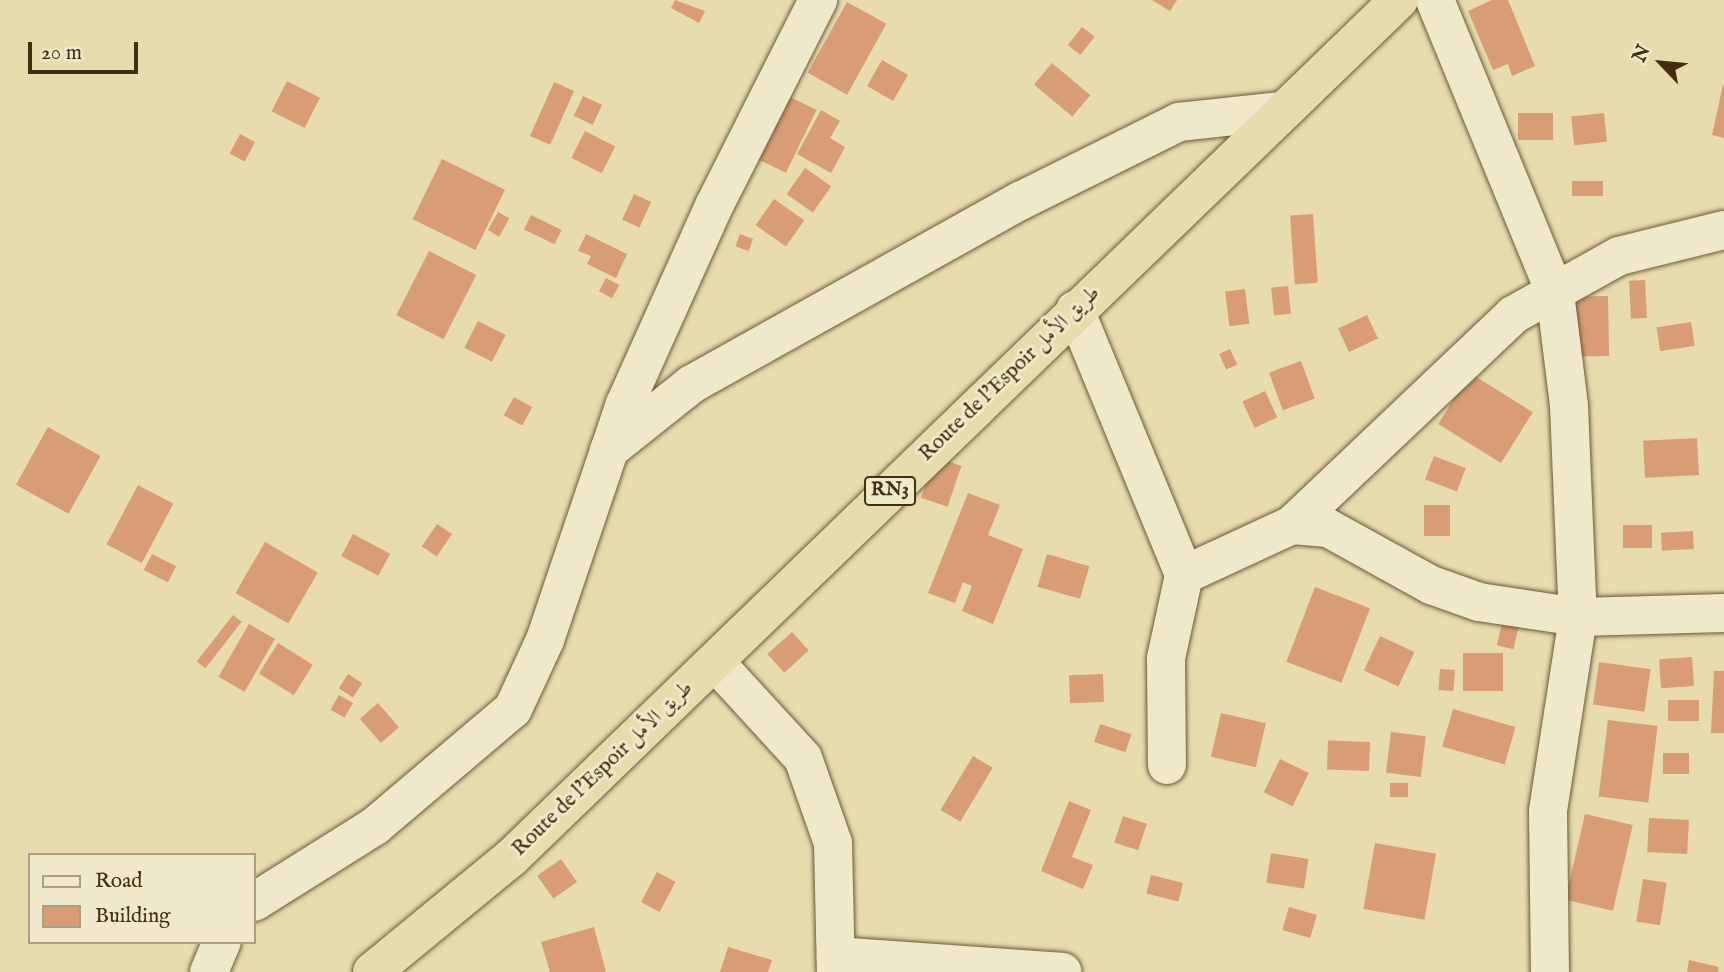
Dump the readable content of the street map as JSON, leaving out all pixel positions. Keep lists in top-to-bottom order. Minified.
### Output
{"streets":{"highway":["Route de l’Espoir طريق الأمل","RN3"]},"legend":["Road","Building"],"scale_bar":"20 m","north":"top left"}
